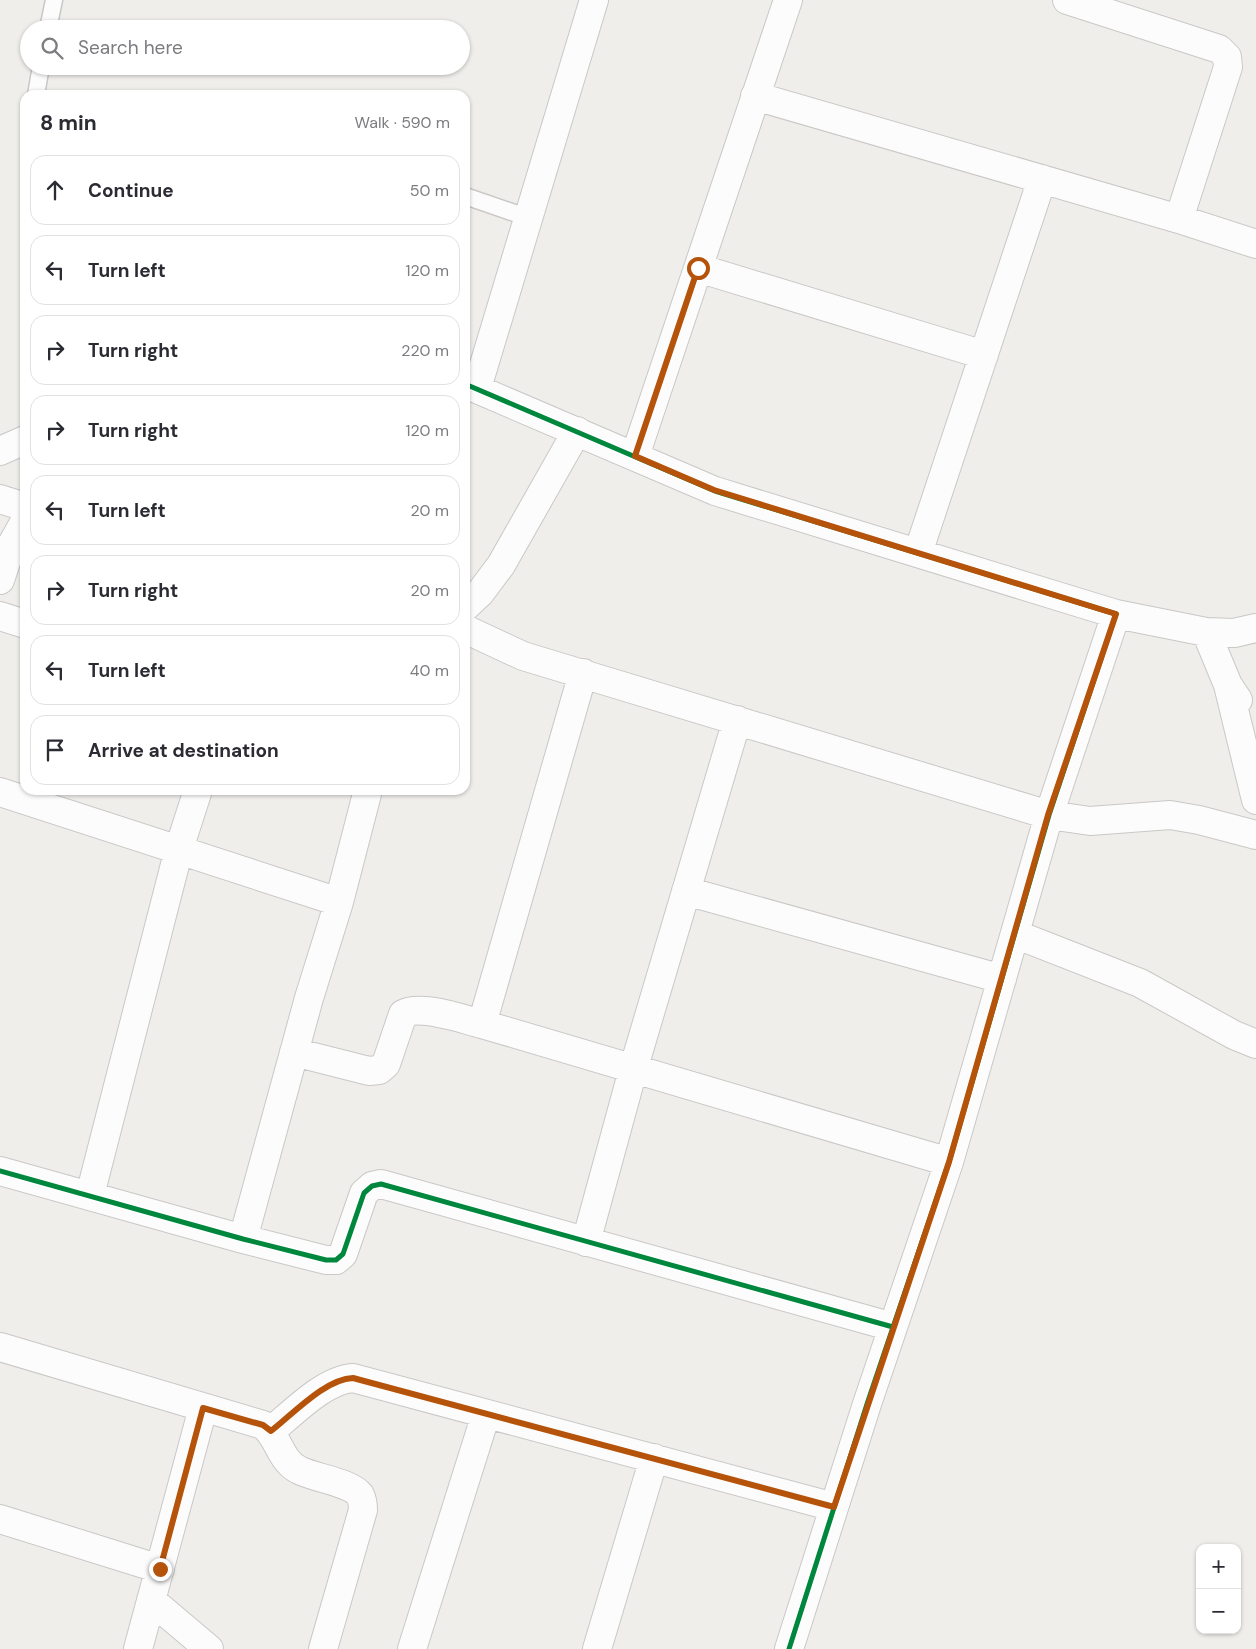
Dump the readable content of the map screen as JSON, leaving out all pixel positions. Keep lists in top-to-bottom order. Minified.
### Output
{"page":{"search":"Search here","heading":["8 min","Walk · 590 m"],"list":[["Continue","50 m"],["Turn left","120 m"],["Turn right","220 m"],["Turn right","120 m"],["Turn left","20 m"],["Turn right","20 m"],["Turn left","40 m"],"Arrive at destination"],"map_buttons":["+","−"]}}
